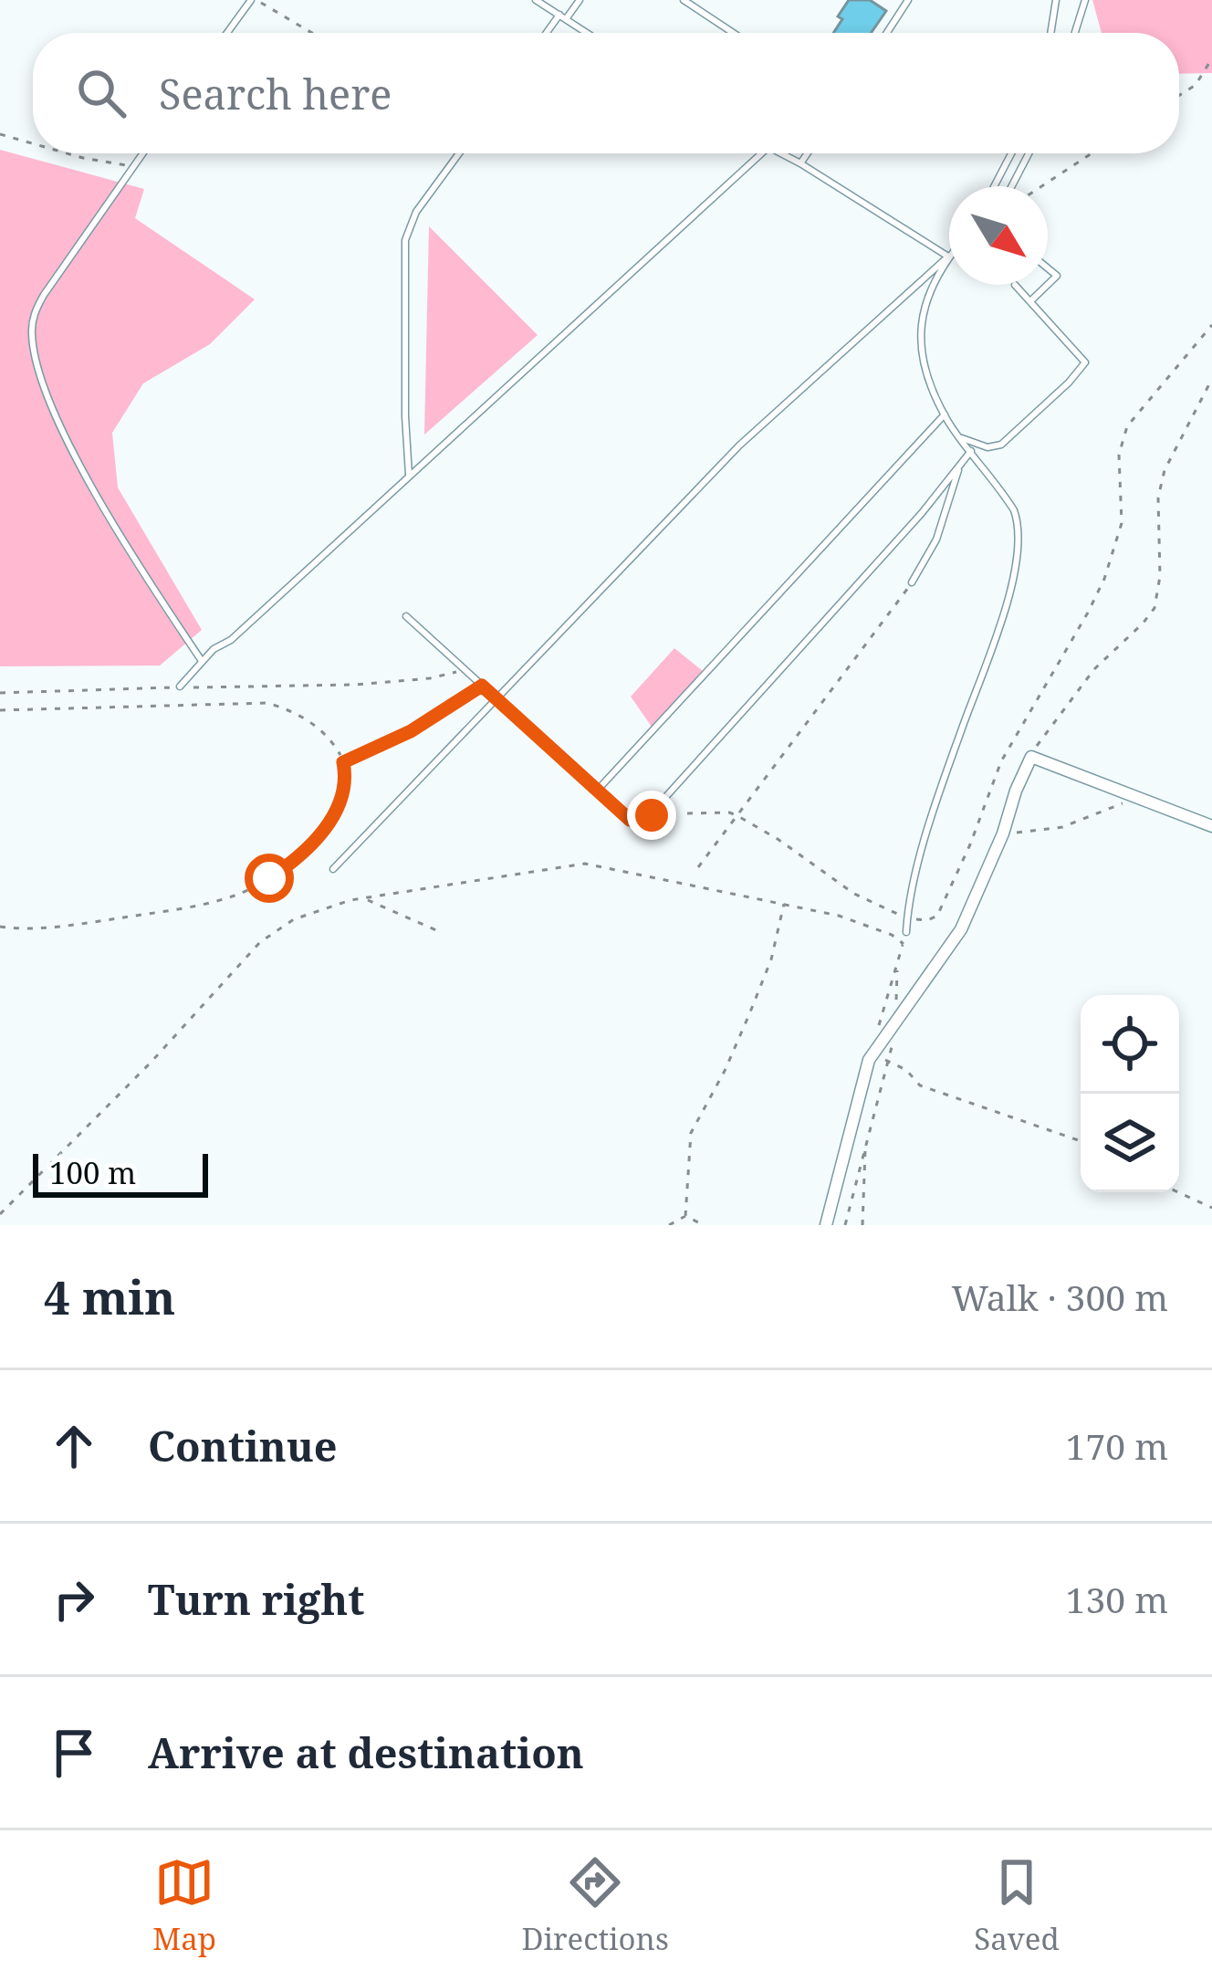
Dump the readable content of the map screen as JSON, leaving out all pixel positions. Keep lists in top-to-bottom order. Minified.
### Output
{"scale_bar":"100 m","north":"bottom right","page":{"search":"Search here","scale":"100 m","heading":["4 min","Walk · 300 m"],"list":[["Continue","170 m"],["Turn right","130 m"],"Arrive at destination"],"nav":["Map","Directions","Saved"]}}
